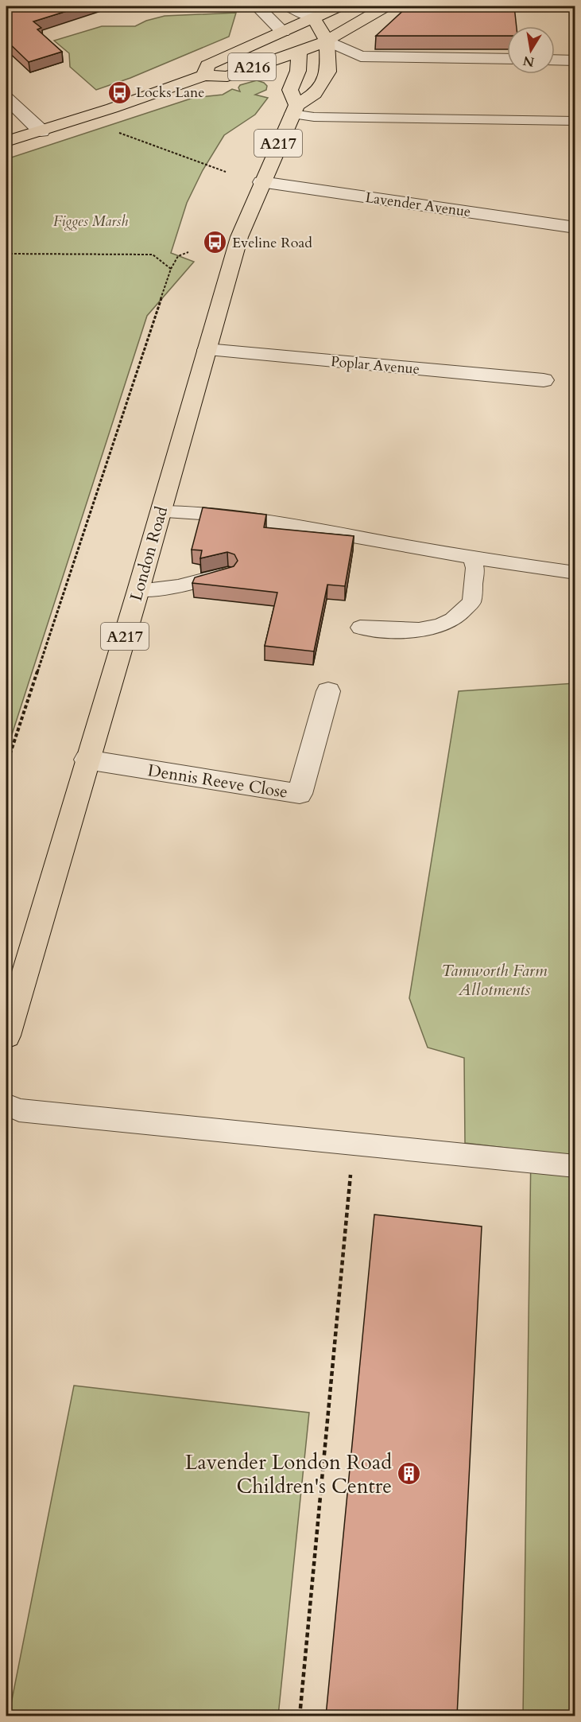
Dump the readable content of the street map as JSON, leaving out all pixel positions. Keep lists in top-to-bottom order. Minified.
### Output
{"streets":{"main road":["A216","A217","London Road"],"street":["Lavender Avenue","Poplar Avenue","Dennis Reeve Close"]},"crossings":[["A216","A217"],["A217","London Road"],["Lavender Avenue","London Road"],["Poplar Avenue","London Road"],["London Road","Dennis Reeve Close"]],"parks":["Figges Marsh","Tamworth Farm Allotments"],"places":{"bus stop":["Locks Lane","Eveline Road"],"building":["Lavender London Road Children's Centre"]},"north":"bottom"}
